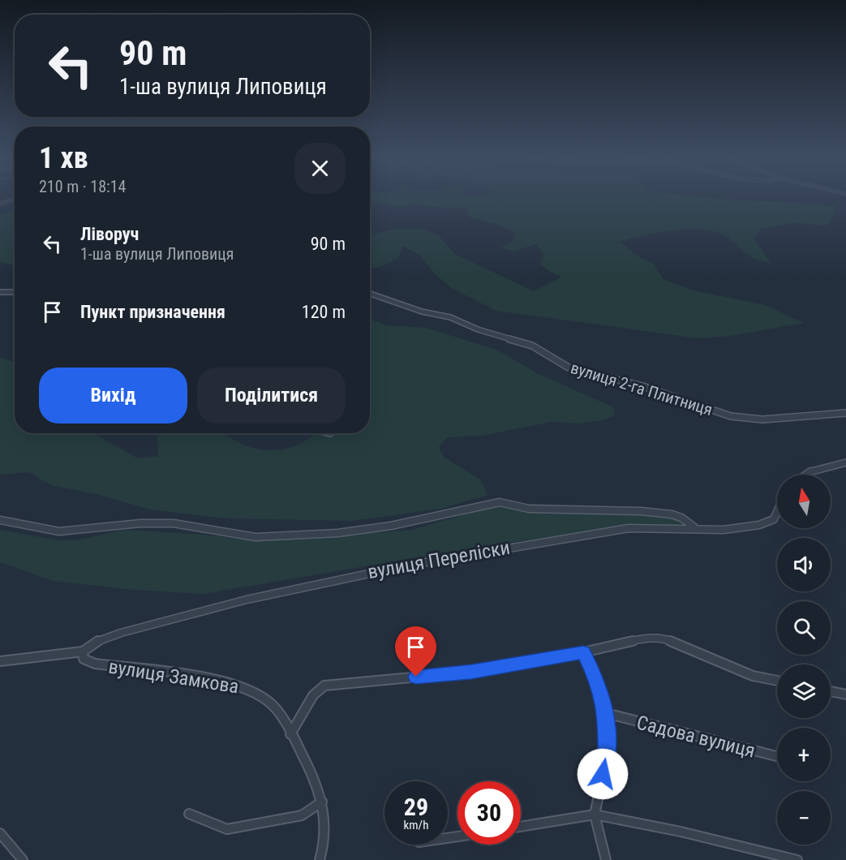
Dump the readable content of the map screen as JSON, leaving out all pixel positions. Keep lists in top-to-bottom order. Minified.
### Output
{"streets":{"street":["вулиця 2-га Плитниця","вулиця Переліски","вулиця Замкова","Садова вулиця"]},"crossings":[["вулиця Переліски","вулиця Замкова"]],"north":"top","page":{"turn":["90 m","1-ша вулиця Липовиця"],"heading":["1 хв","210 m · 18:14"],"list":[{"name":"Ліворуч","note":"1-ша вулиця Липовиця","value":"90 m"},{"name":"Пункт призначення","value":"120 m"}],"buttons":["Вихід","Поділитися"],"map_buttons":["+","−"],"speed":"29 km/h","limit":"30"}}
